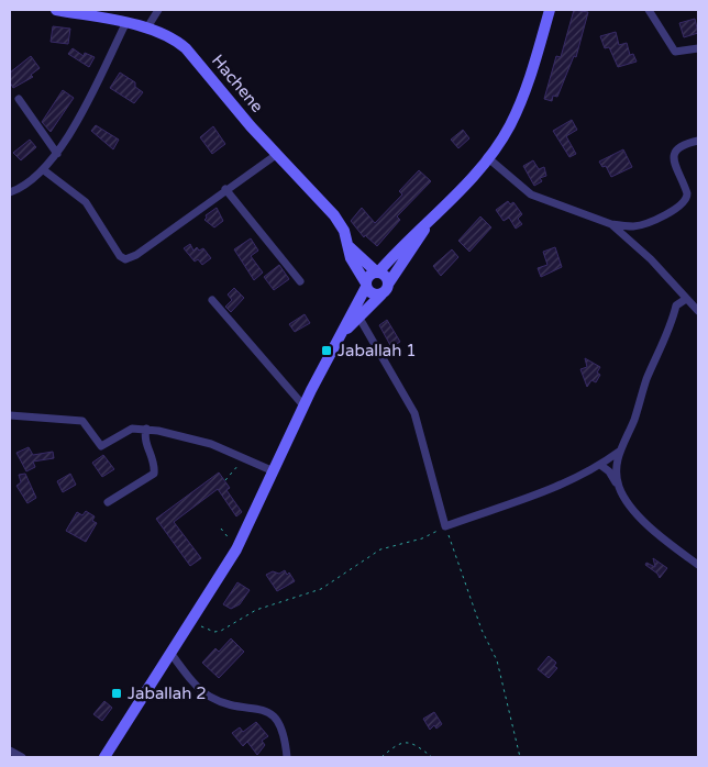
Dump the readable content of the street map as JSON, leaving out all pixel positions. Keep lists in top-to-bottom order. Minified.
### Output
{"streets":{"main road":["Hachene"]},"places":{"transit":["Jaballah 1","Jaballah 2"]}}
